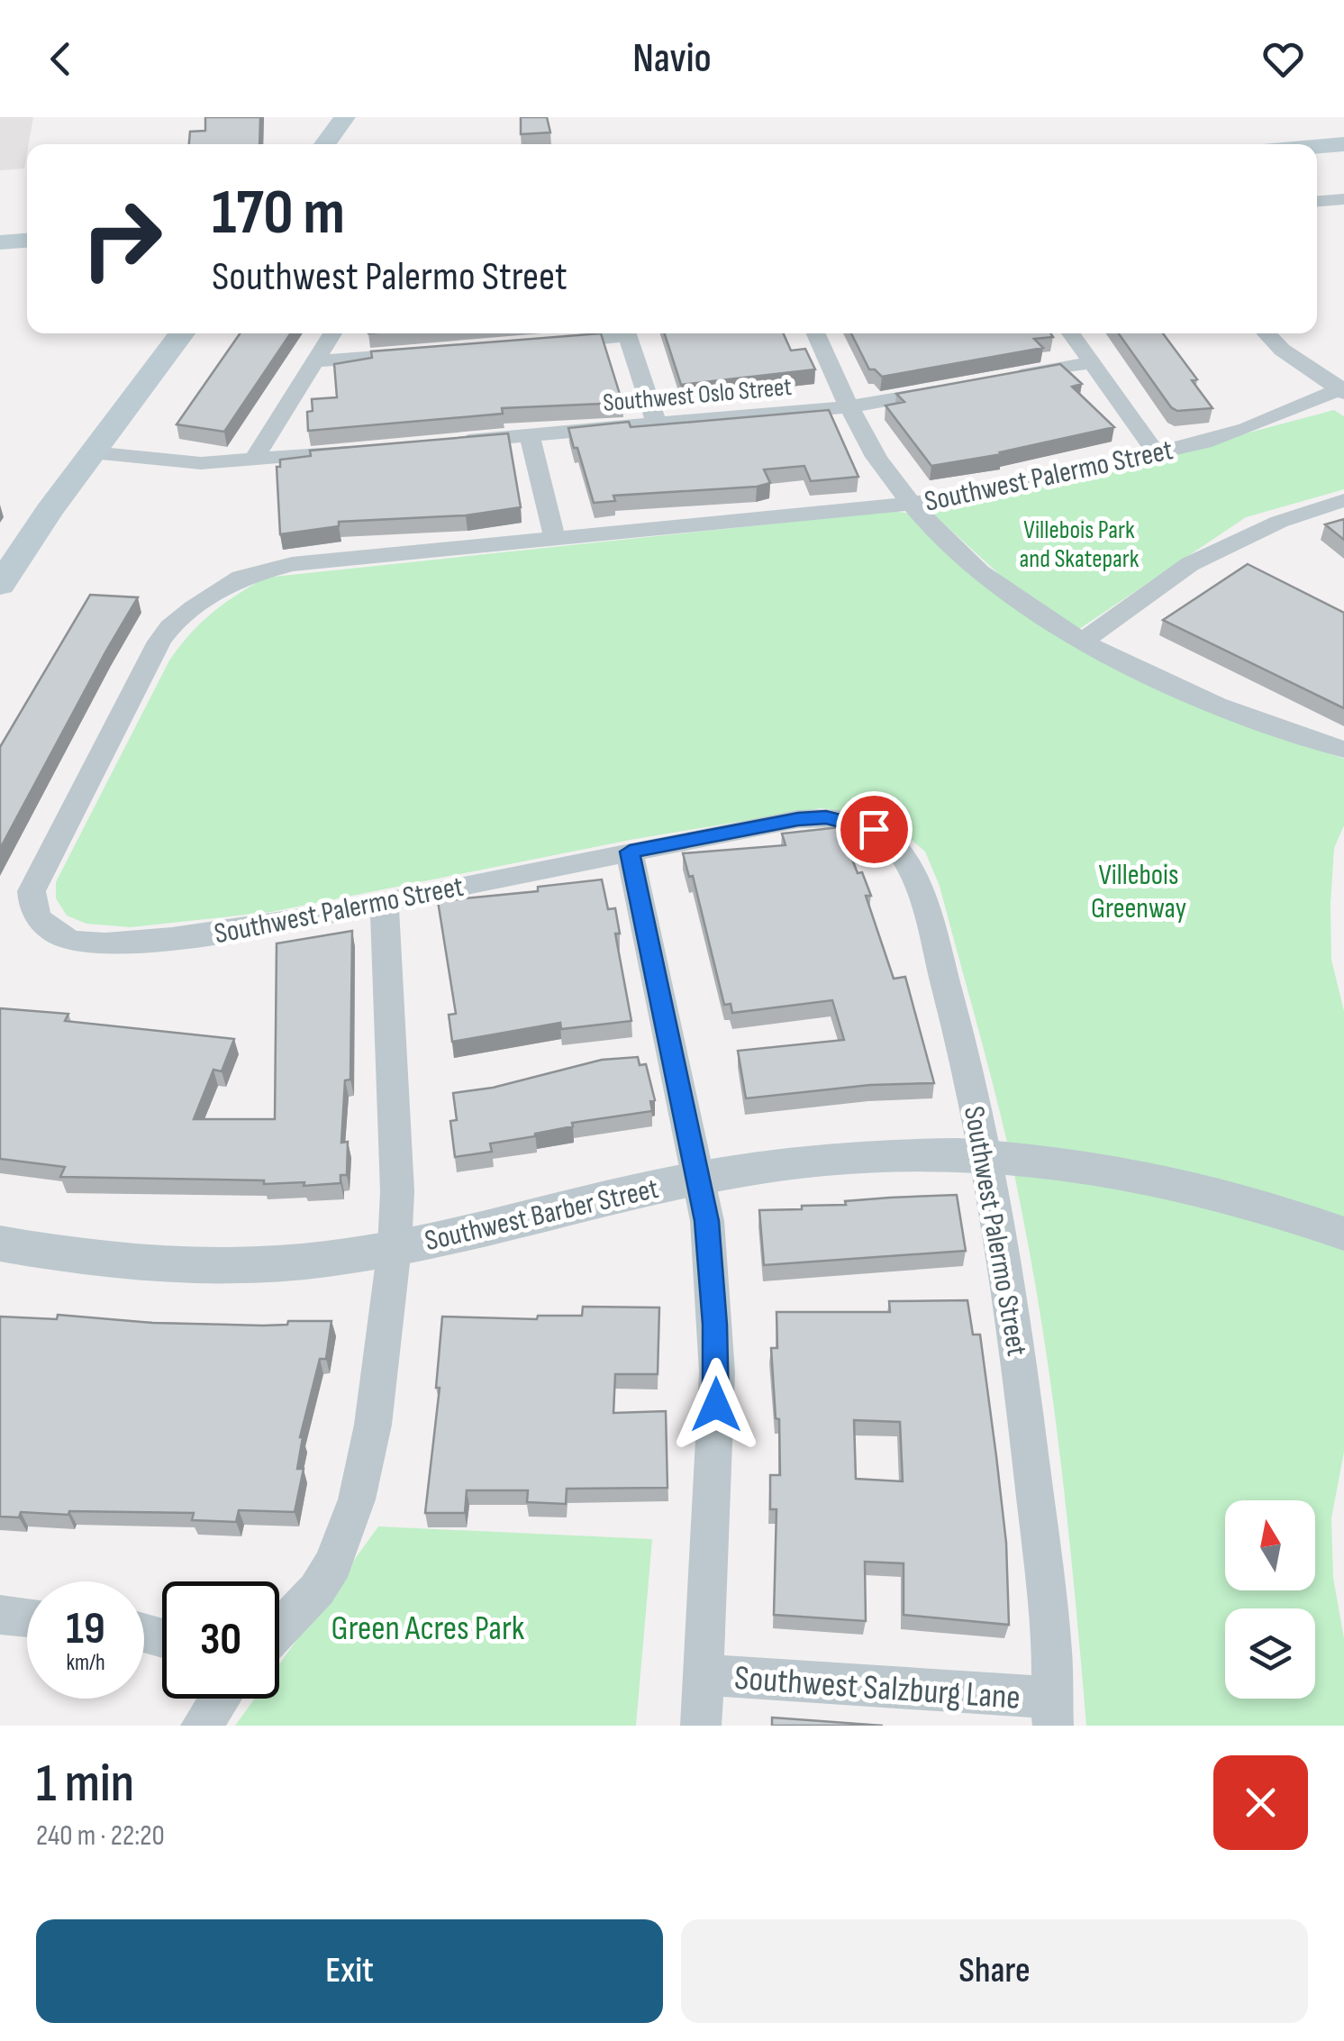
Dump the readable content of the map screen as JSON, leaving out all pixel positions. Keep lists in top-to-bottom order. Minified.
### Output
{"streets":{"street":["Southwest Oslo Street","Southwest Palermo Street","Southwest Barber Street","Southwest Salzburg Lane"]},"crossings":[["Southwest Palermo Street","Southwest Barber Street"],["Southwest Palermo Street","Southwest Salzburg Lane"]],"parks":["Villebois Park and Skatepark","Villebois Greenway","Green Acres Park"],"north":"top","page":{"header":"Navio","turn":["170 m","Southwest Palermo Street"],"speed":"19 km/h","limit":"30","heading":["1 min","240 m · 22:20"],"buttons":["Exit","Share"]}}
